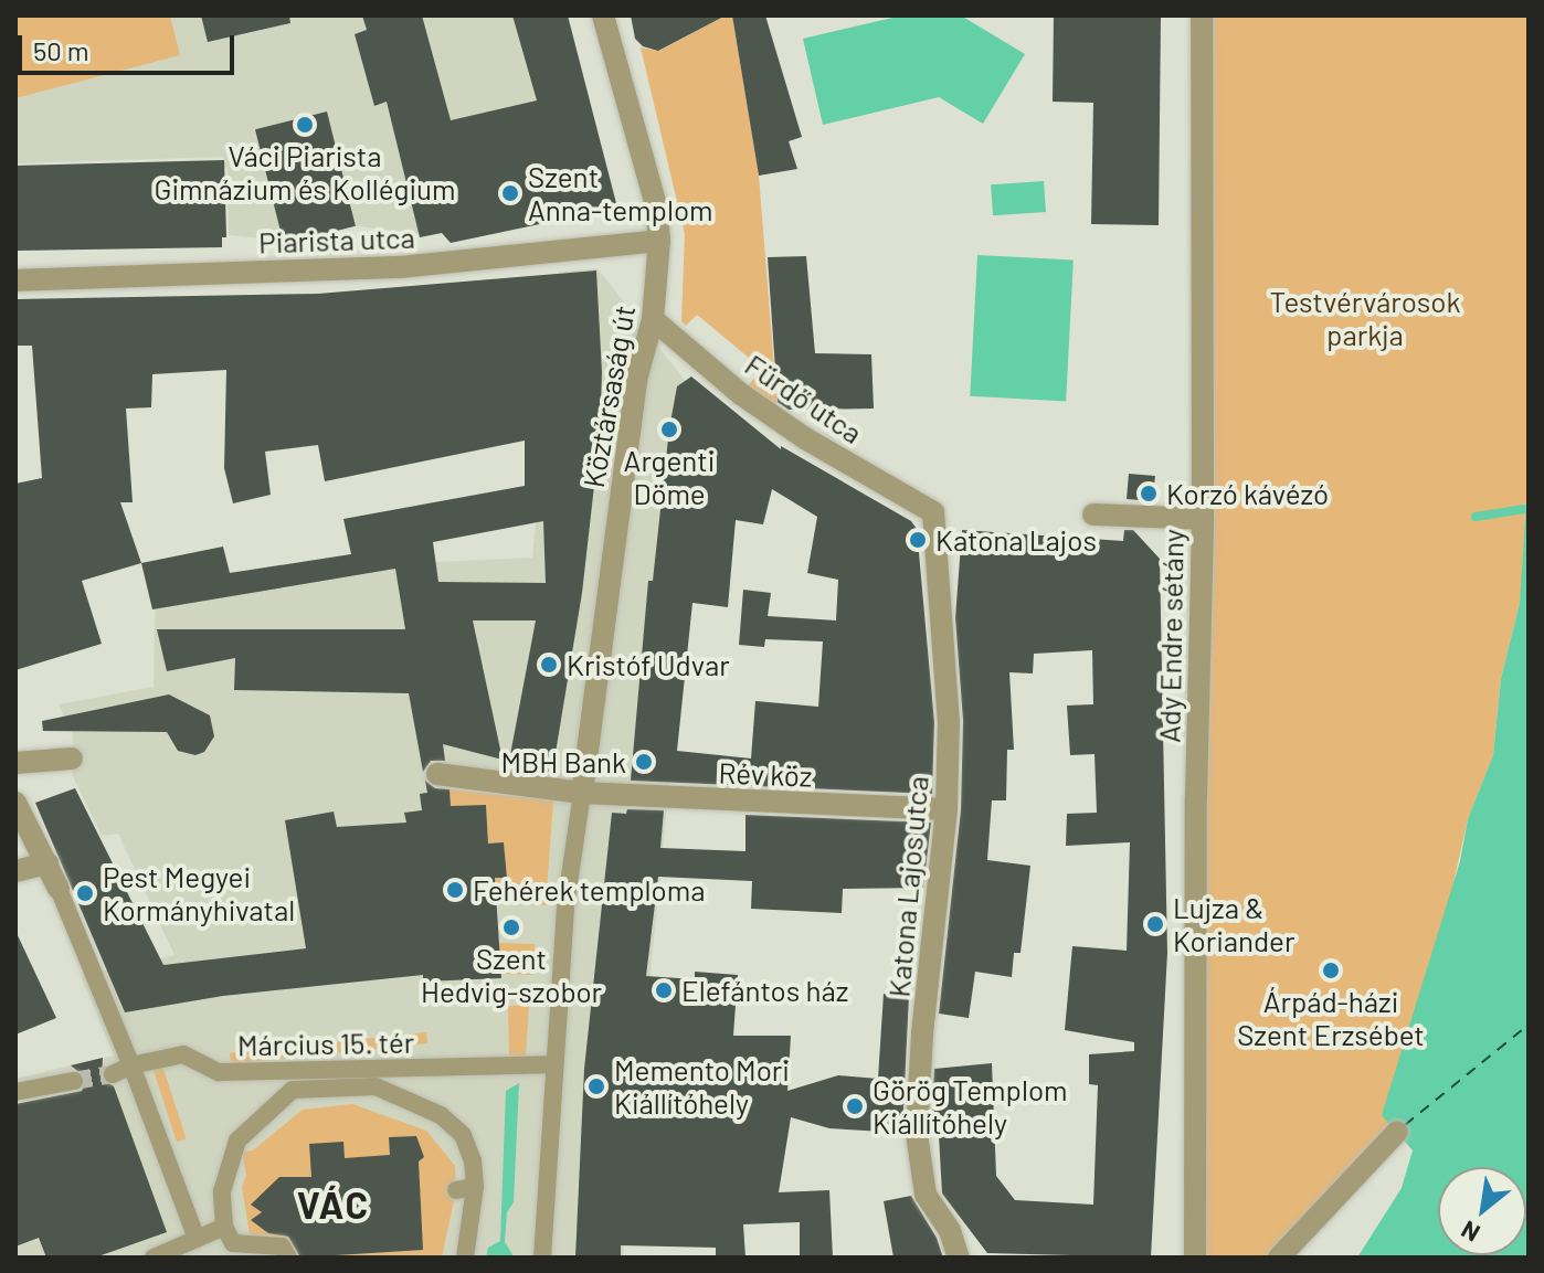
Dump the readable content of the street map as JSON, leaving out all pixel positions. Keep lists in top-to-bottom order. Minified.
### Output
{"streets":{"street":["Piarista utca","Köztársaság út","Fürdő utca","Ady Endre sétány","Rév köz","Katona Lajos utca","Március 15. tér"]},"crossings":[["Piarista utca","Köztársaság út"],["Köztársaság út","Fürdő utca"],["Köztársaság út","Rév köz"],["Fürdő utca","Katona Lajos utca"],["Rév köz","Katona Lajos utca"]],"districts":["VÁC"],"parks":["Testvérvárosok parkja"],"places":["Váci Piarista Gimnázium és Kollégium","Szent Anna-templom","Argenti Döme","Korzó kávézó","Katona Lajos","Kristóf Udvar","MBH Bank","Fehérek temploma","Pest Megyei Kormányhivatal","Lujza & Koriander","Szent Hedvig-szobor","Árpád-házi Szent Erzsébet","Elefántos ház","Memento Mori Kiállítóhely","Görög Templom Kiállítóhely"],"scale_bar":"50 m","north":"bottom left"}
